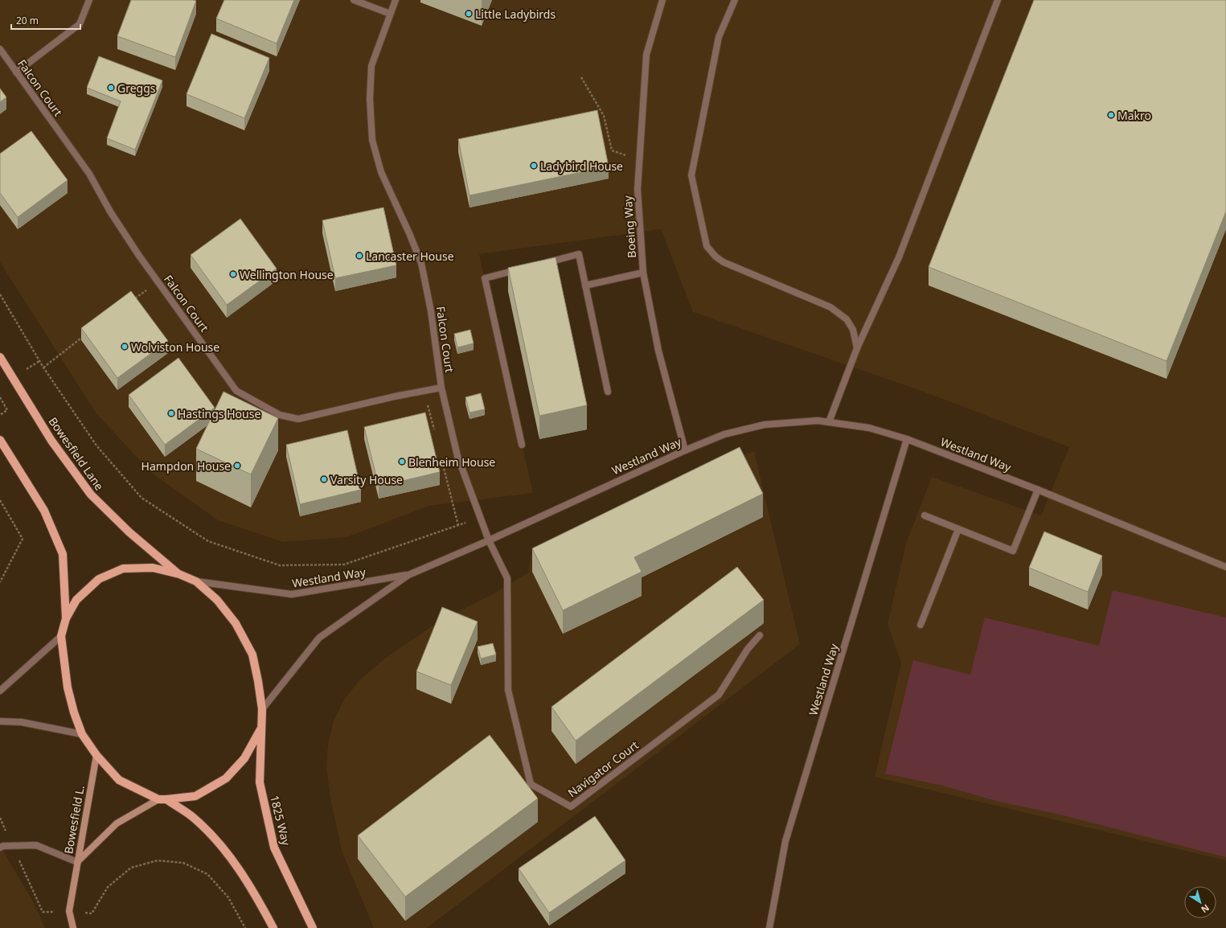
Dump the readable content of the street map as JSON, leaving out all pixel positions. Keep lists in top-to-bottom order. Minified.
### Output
{"streets":{"main road":["Bowesfield Lane","1825 Way"],"street":["Falcon Court","Boeing Way","Westland Way","Navigator Court","Bowesfield L."]},"crossings":[["Falcon Court","Westland Way"],["Falcon Court","Navigator Court"],["Boeing Way","Westland Way"],["Bowesfield Lane","1825 Way"],["Westland Way","Navigator Court"],["Westland Way","1825 Way"]],"places":["Little Ladybirds","Greggs","Makro","Ladybird House","Lancaster House","Wellington House","Wolviston House","Hastings House","Blenheim House","Hampdon House","Varsity House"],"scale_bar":"20 m","north":"bottom right"}
